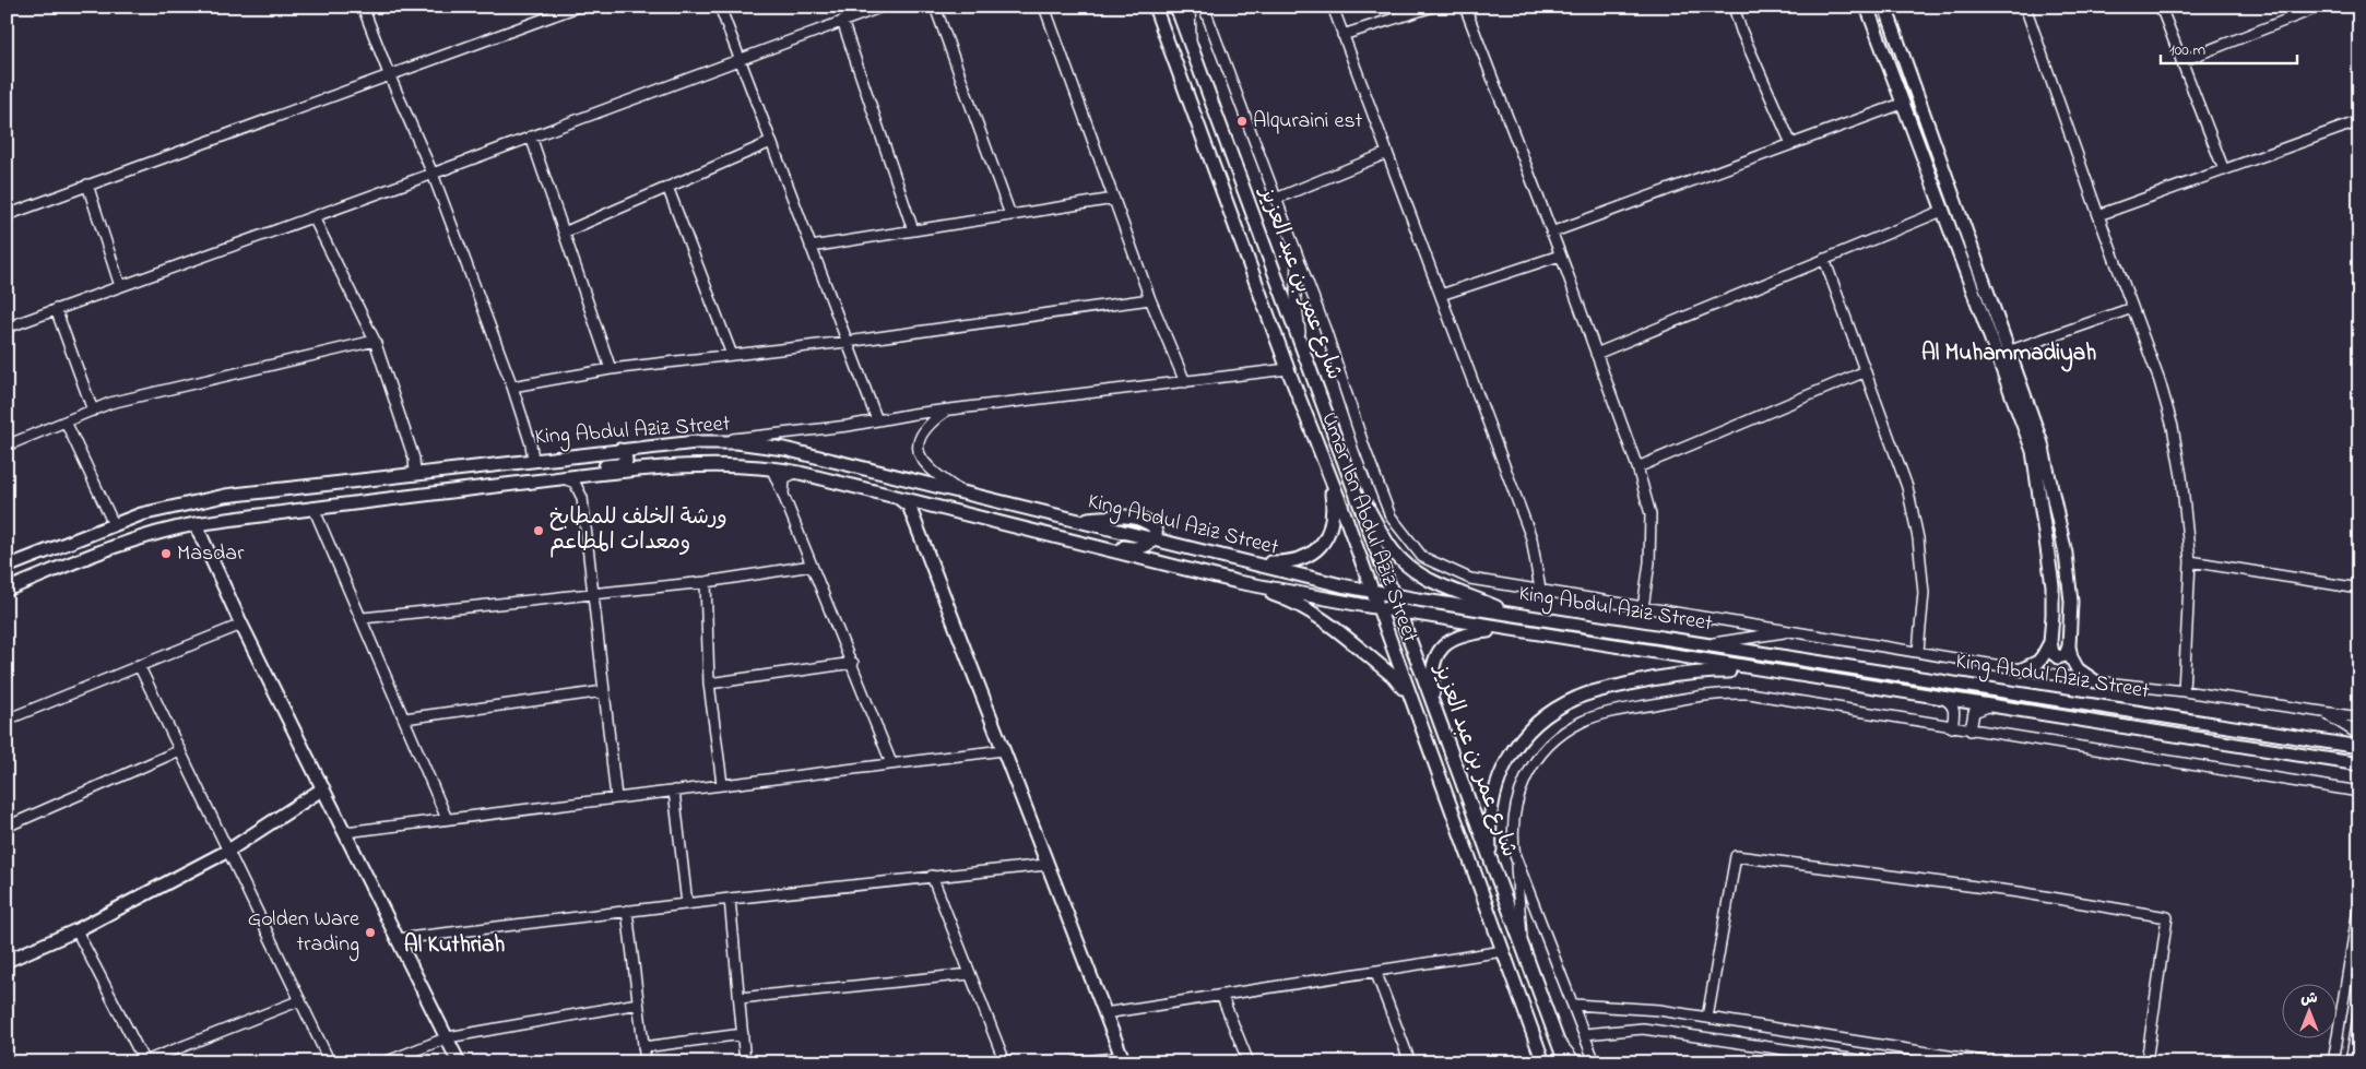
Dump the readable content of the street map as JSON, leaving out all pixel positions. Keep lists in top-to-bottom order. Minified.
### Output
{"streets":{"street":["شارع عمر بن عبد العزيز","King Abdul Aziz Street","Umar Ibn Abdul Aziz Street"]},"crossings":[["شارع عمر بن عبد العزيز","King Abdul Aziz Street"],["King Abdul Aziz Street","Umar Ibn Abdul Aziz Street"]],"districts":["Al Muhammadiyah","Al Kuthriah"],"places":["Alquraini est","ورشة الخلف للمطابخ ومعدات المطاعم","Masdar","Golden Ware trading"],"scale_bar":"100 m","north":"top"}
